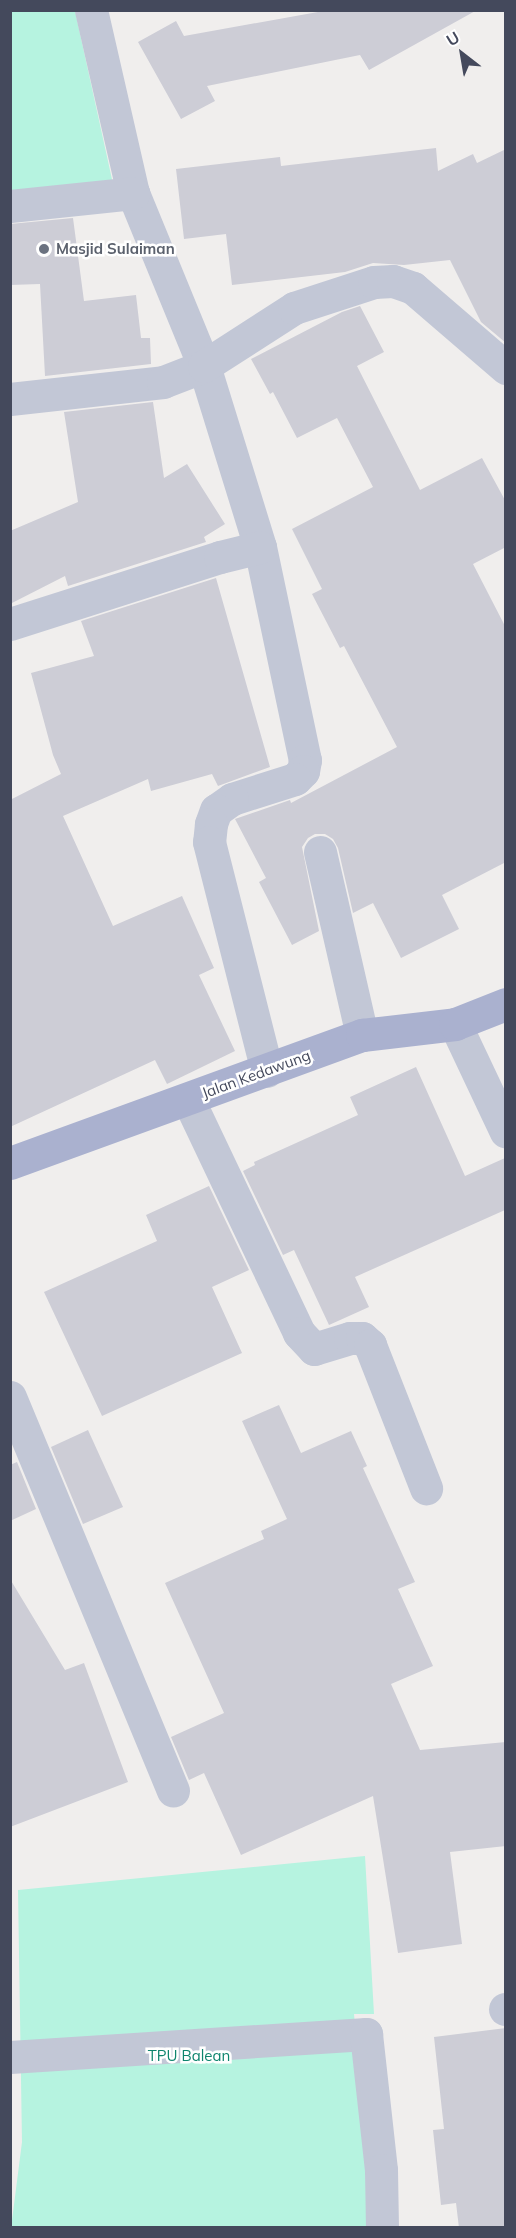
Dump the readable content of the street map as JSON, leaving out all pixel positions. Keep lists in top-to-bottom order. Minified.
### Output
{"streets":{"main road":["Jalan Kedawung"]},"parks":["TPU Balean"],"places":["Masjid Sulaiman"],"north":"top left"}
